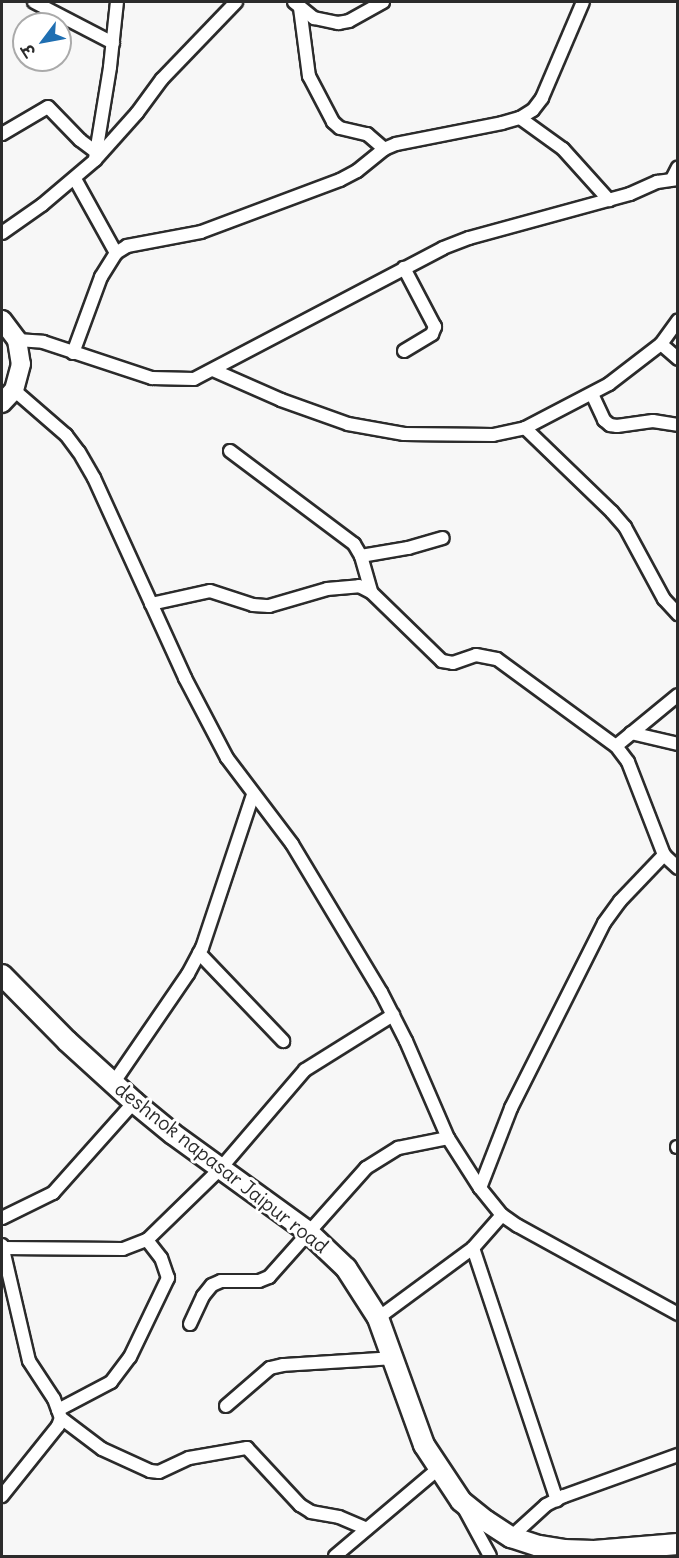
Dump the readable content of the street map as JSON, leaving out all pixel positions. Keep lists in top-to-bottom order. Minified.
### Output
{"streets":{"main road":["deshnok napasar Jaipur road"]},"north":"bottom left"}
